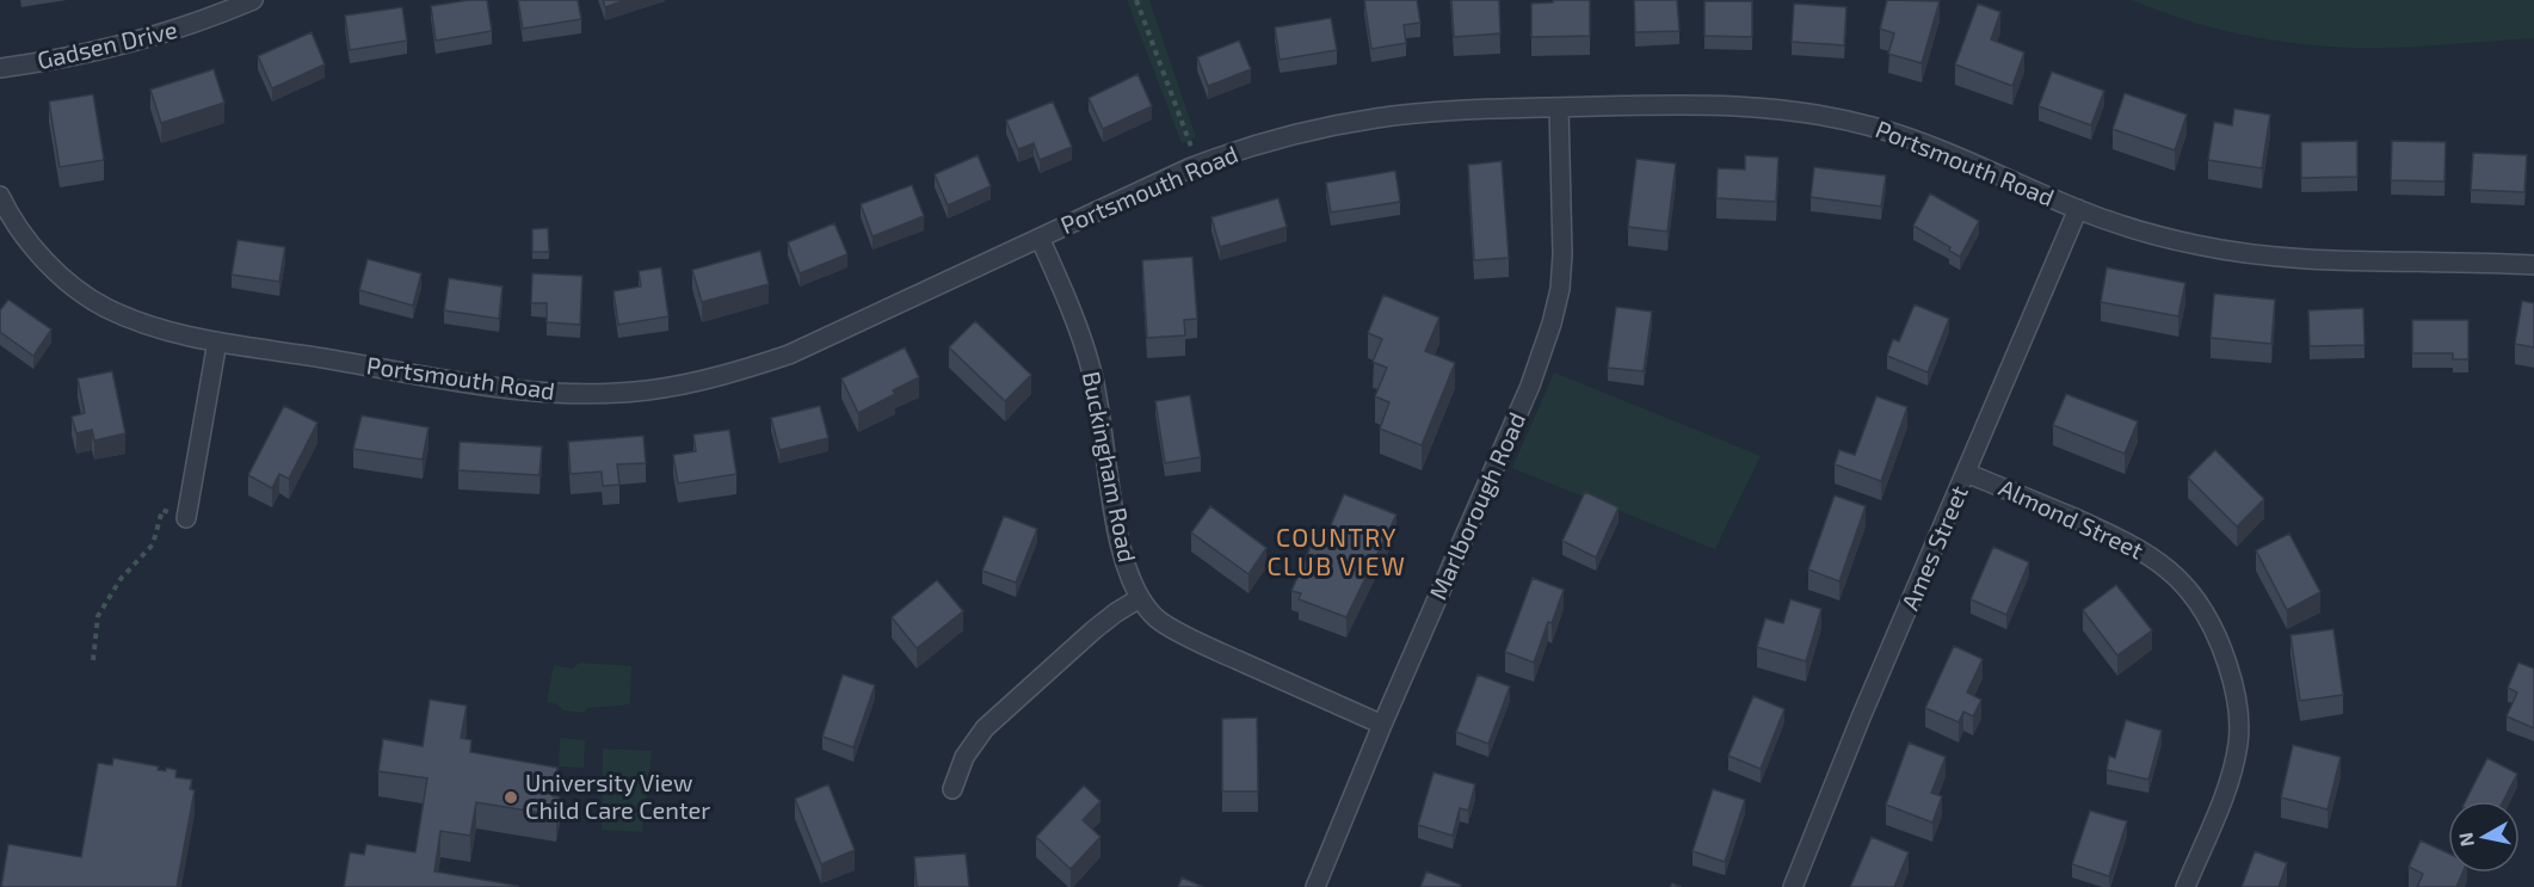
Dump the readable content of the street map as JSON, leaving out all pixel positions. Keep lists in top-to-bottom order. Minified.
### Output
{"streets":{"street":["Gadsen Drive","Portsmouth Road","Buckingham Road","Marlborough Road","Almond Street","Ames Street"]},"crossings":[["Portsmouth Road","Buckingham Road"],["Portsmouth Road","Marlborough Road"],["Portsmouth Road","Ames Street"],["Buckingham Road","Marlborough Road"],["Almond Street","Ames Street"]],"districts":["COUNTRY CLUB VIEW"],"places":["University View Child Care Center"],"north":"left"}
